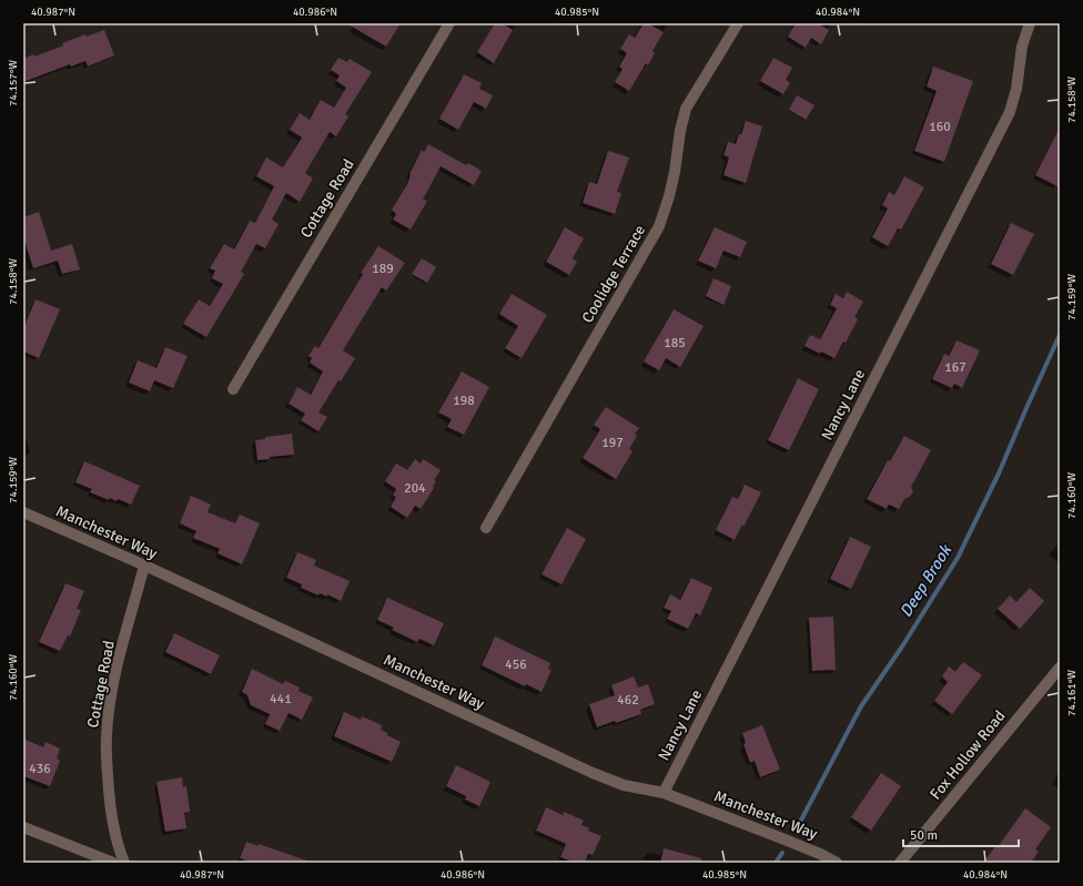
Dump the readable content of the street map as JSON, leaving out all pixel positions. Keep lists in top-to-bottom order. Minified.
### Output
{"streets":{"street":["Cottage Road","Coolidge Terrace","Nancy Lane","Manchester Way","Fox Hollow Road"]},"crossings":[["Cottage Road","Manchester Way"],["Nancy Lane","Manchester Way"]],"water":["Deep Brook"],"house_numbers":["160","189","185","167","198","197","204","456","441","462","436"],"scale_bar":"50 m","coordinates":["40.987°N","40.986°N","40.985°N","40.984°N","74.157°W","74.158°W","74.159°W","74.160°W","74.161°W"]}
